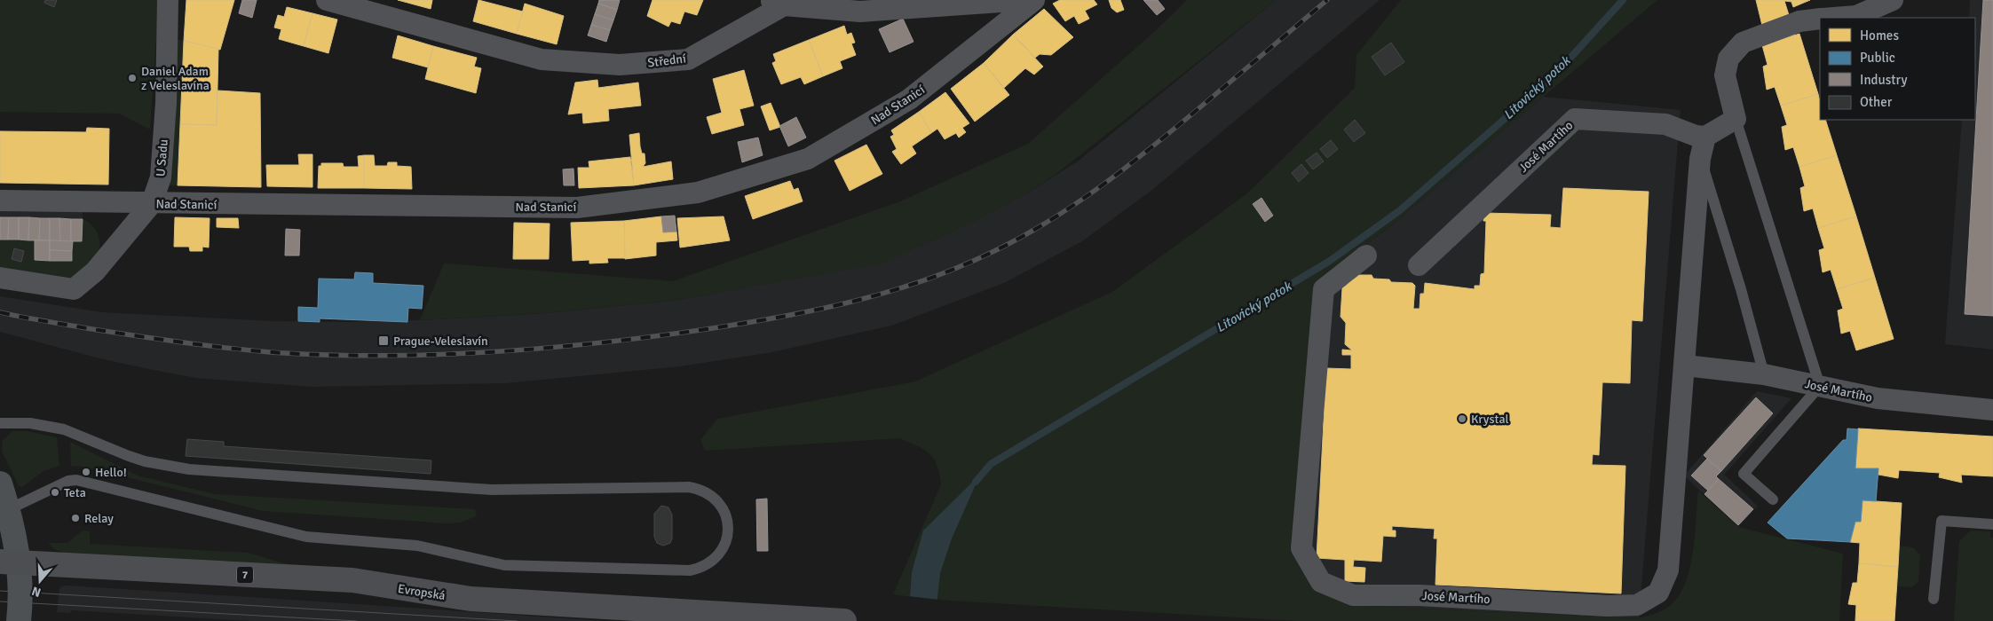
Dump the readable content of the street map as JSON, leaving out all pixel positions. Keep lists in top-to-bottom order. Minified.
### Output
{"streets":{"main road":["7","Evropská"],"street":["Střední","Nad Stanicí","José Martího","U Sadu"]},"crossings":[["Nad Stanicí","U Sadu"]],"water":["Litovický potok"],"places":{"other":["Daniel Adam z Veleslavína","Krystal","Hello!","Teta","Relay"],"transit":["Prague-Veleslavín"]},"legend":["Homes","Public","Industry","Other"],"north":"bottom"}
